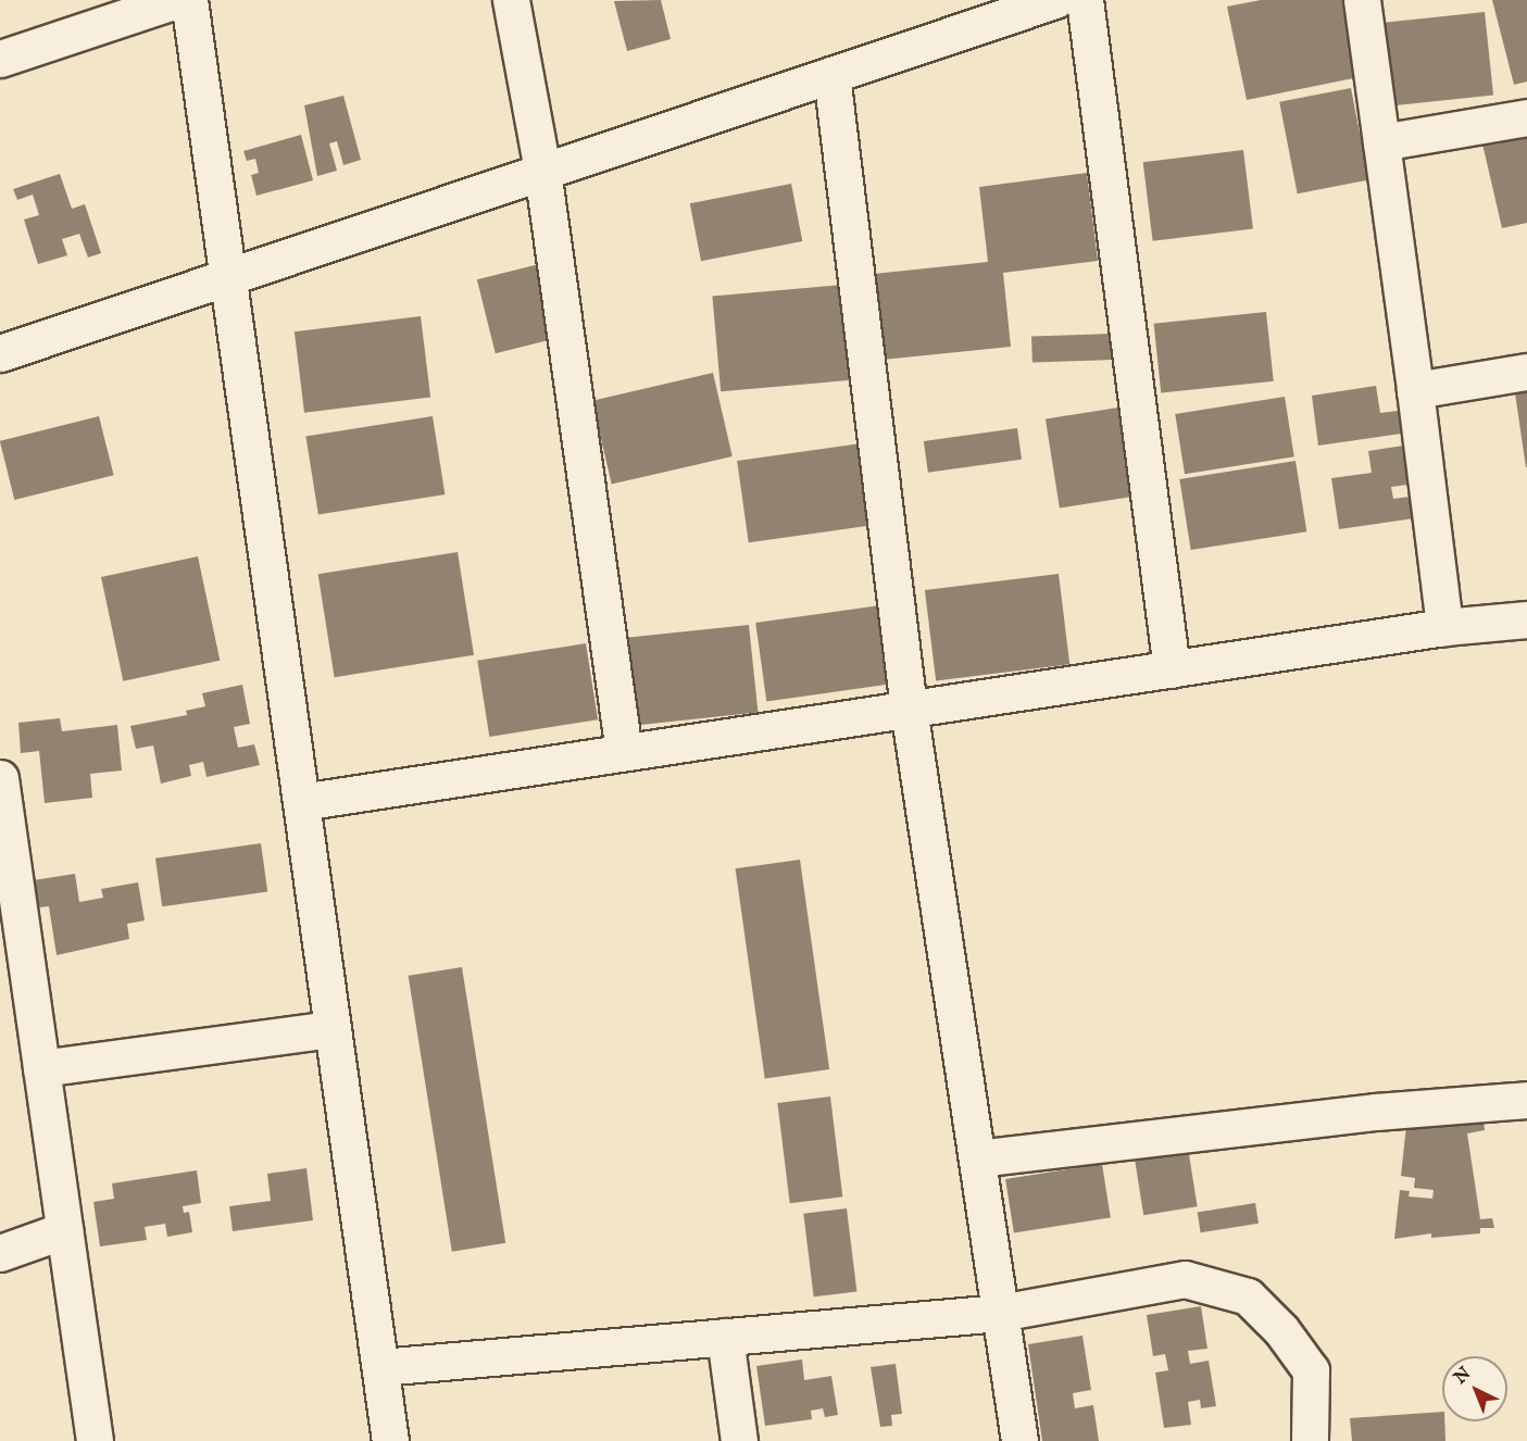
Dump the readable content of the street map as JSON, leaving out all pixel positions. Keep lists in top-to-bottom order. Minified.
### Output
{"north":"top left"}
